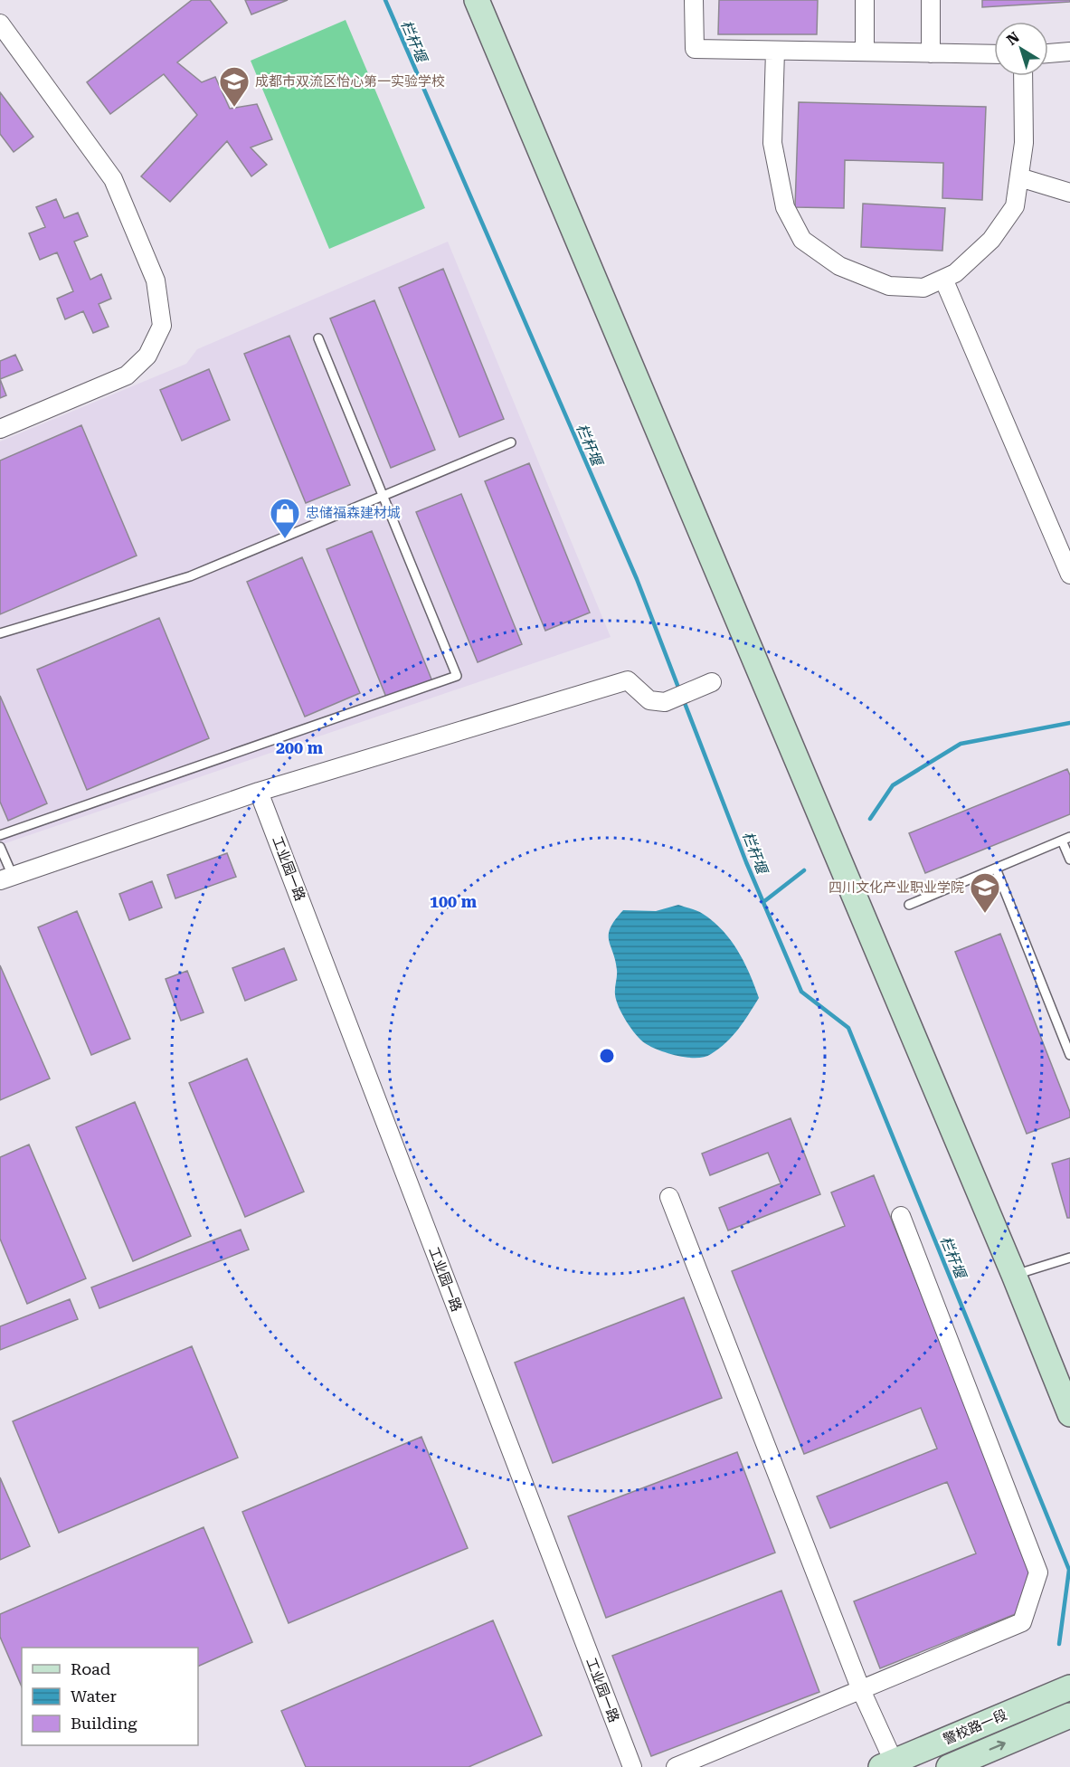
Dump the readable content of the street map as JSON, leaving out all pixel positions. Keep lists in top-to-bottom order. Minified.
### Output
{"streets":{"street":["工业园一路","警校路一段"]},"water":["栏杆堰"],"places":{"school or university":["成都市双流区怡心第一实验学校","四川文化产业职业学院"],"shop":["忠储福森建材城"]},"legend":["Road","Water","Building"],"north":"top left","rings":["200 m","100 m"]}
